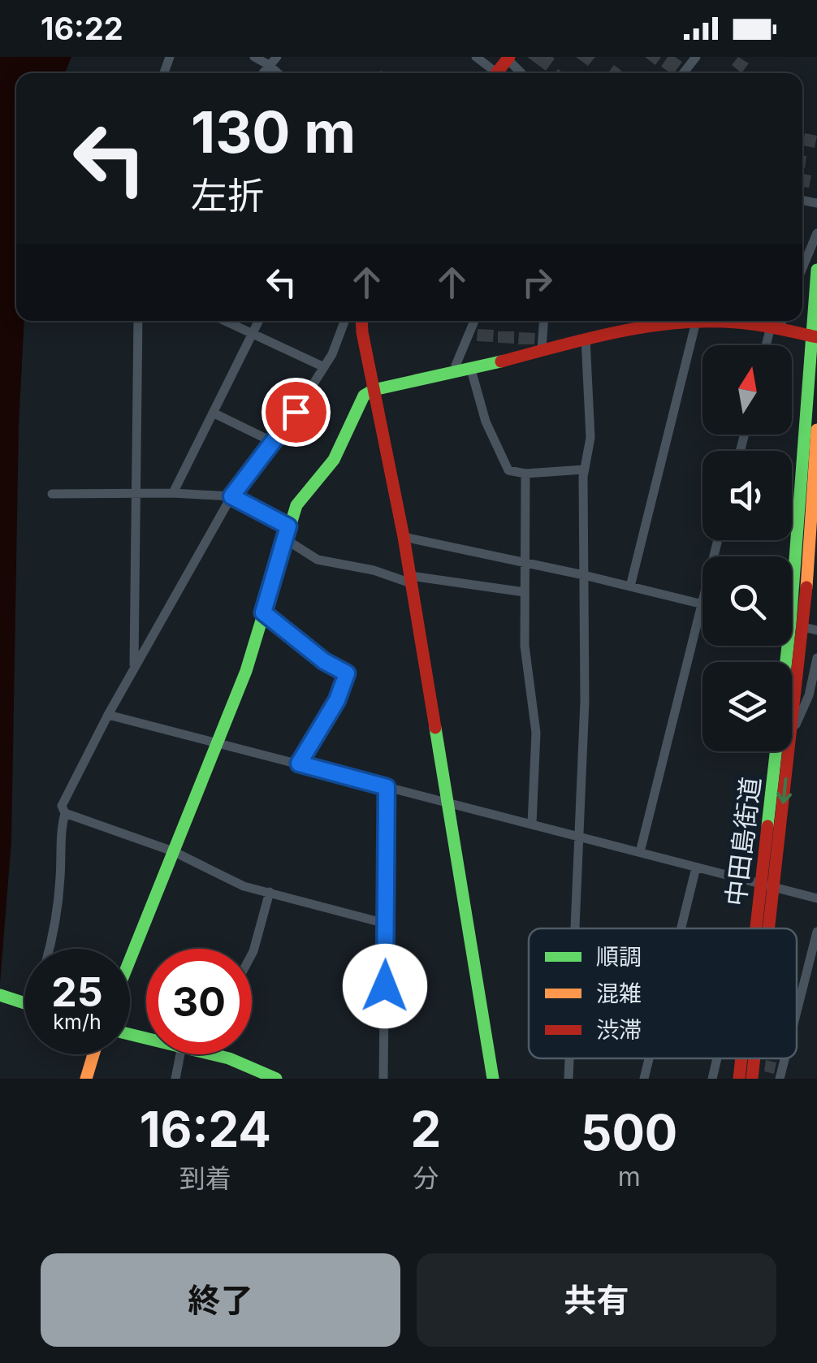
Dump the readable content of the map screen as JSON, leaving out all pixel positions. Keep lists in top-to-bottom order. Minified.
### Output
{"streets":{"street":["中田島街道"]},"legend":["順調","混雑","渋滞"],"north":"top","page":{"status":"16:22","turn":["130 m","左折"],"speed":"25 km/h","limit":"30","eta":["16:24","到着","2","分","500","m"],"buttons":["終了","共有"]}}
